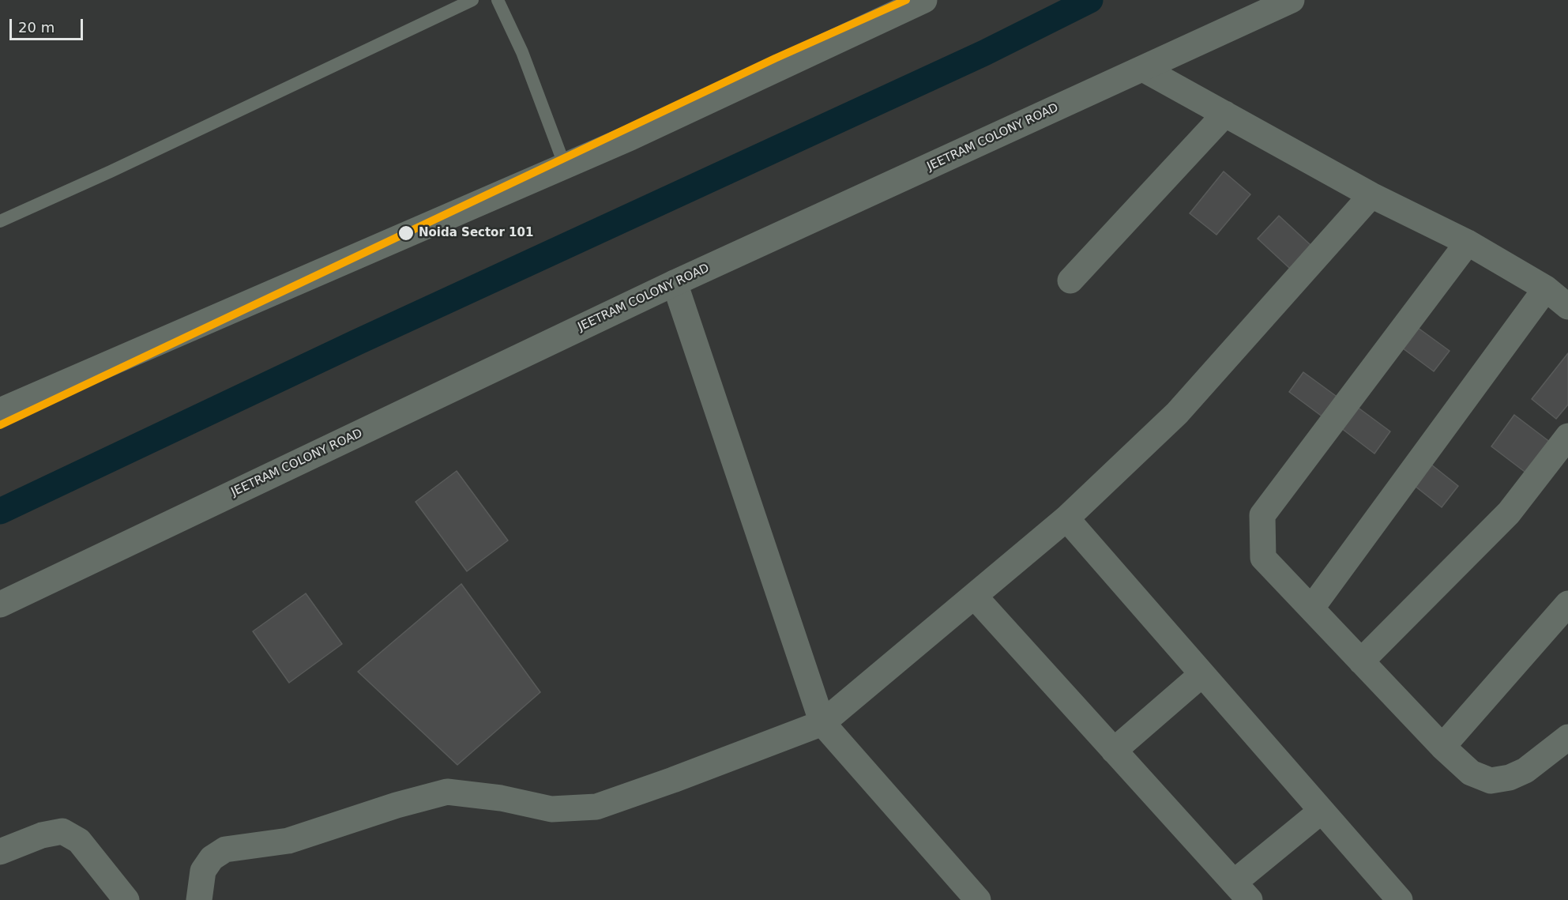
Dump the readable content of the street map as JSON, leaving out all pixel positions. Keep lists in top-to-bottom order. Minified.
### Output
{"streets":{"street":["JEETRAM COLONY ROAD"]},"places":["Noida Sector 101"],"scale_bar":"20 m"}
